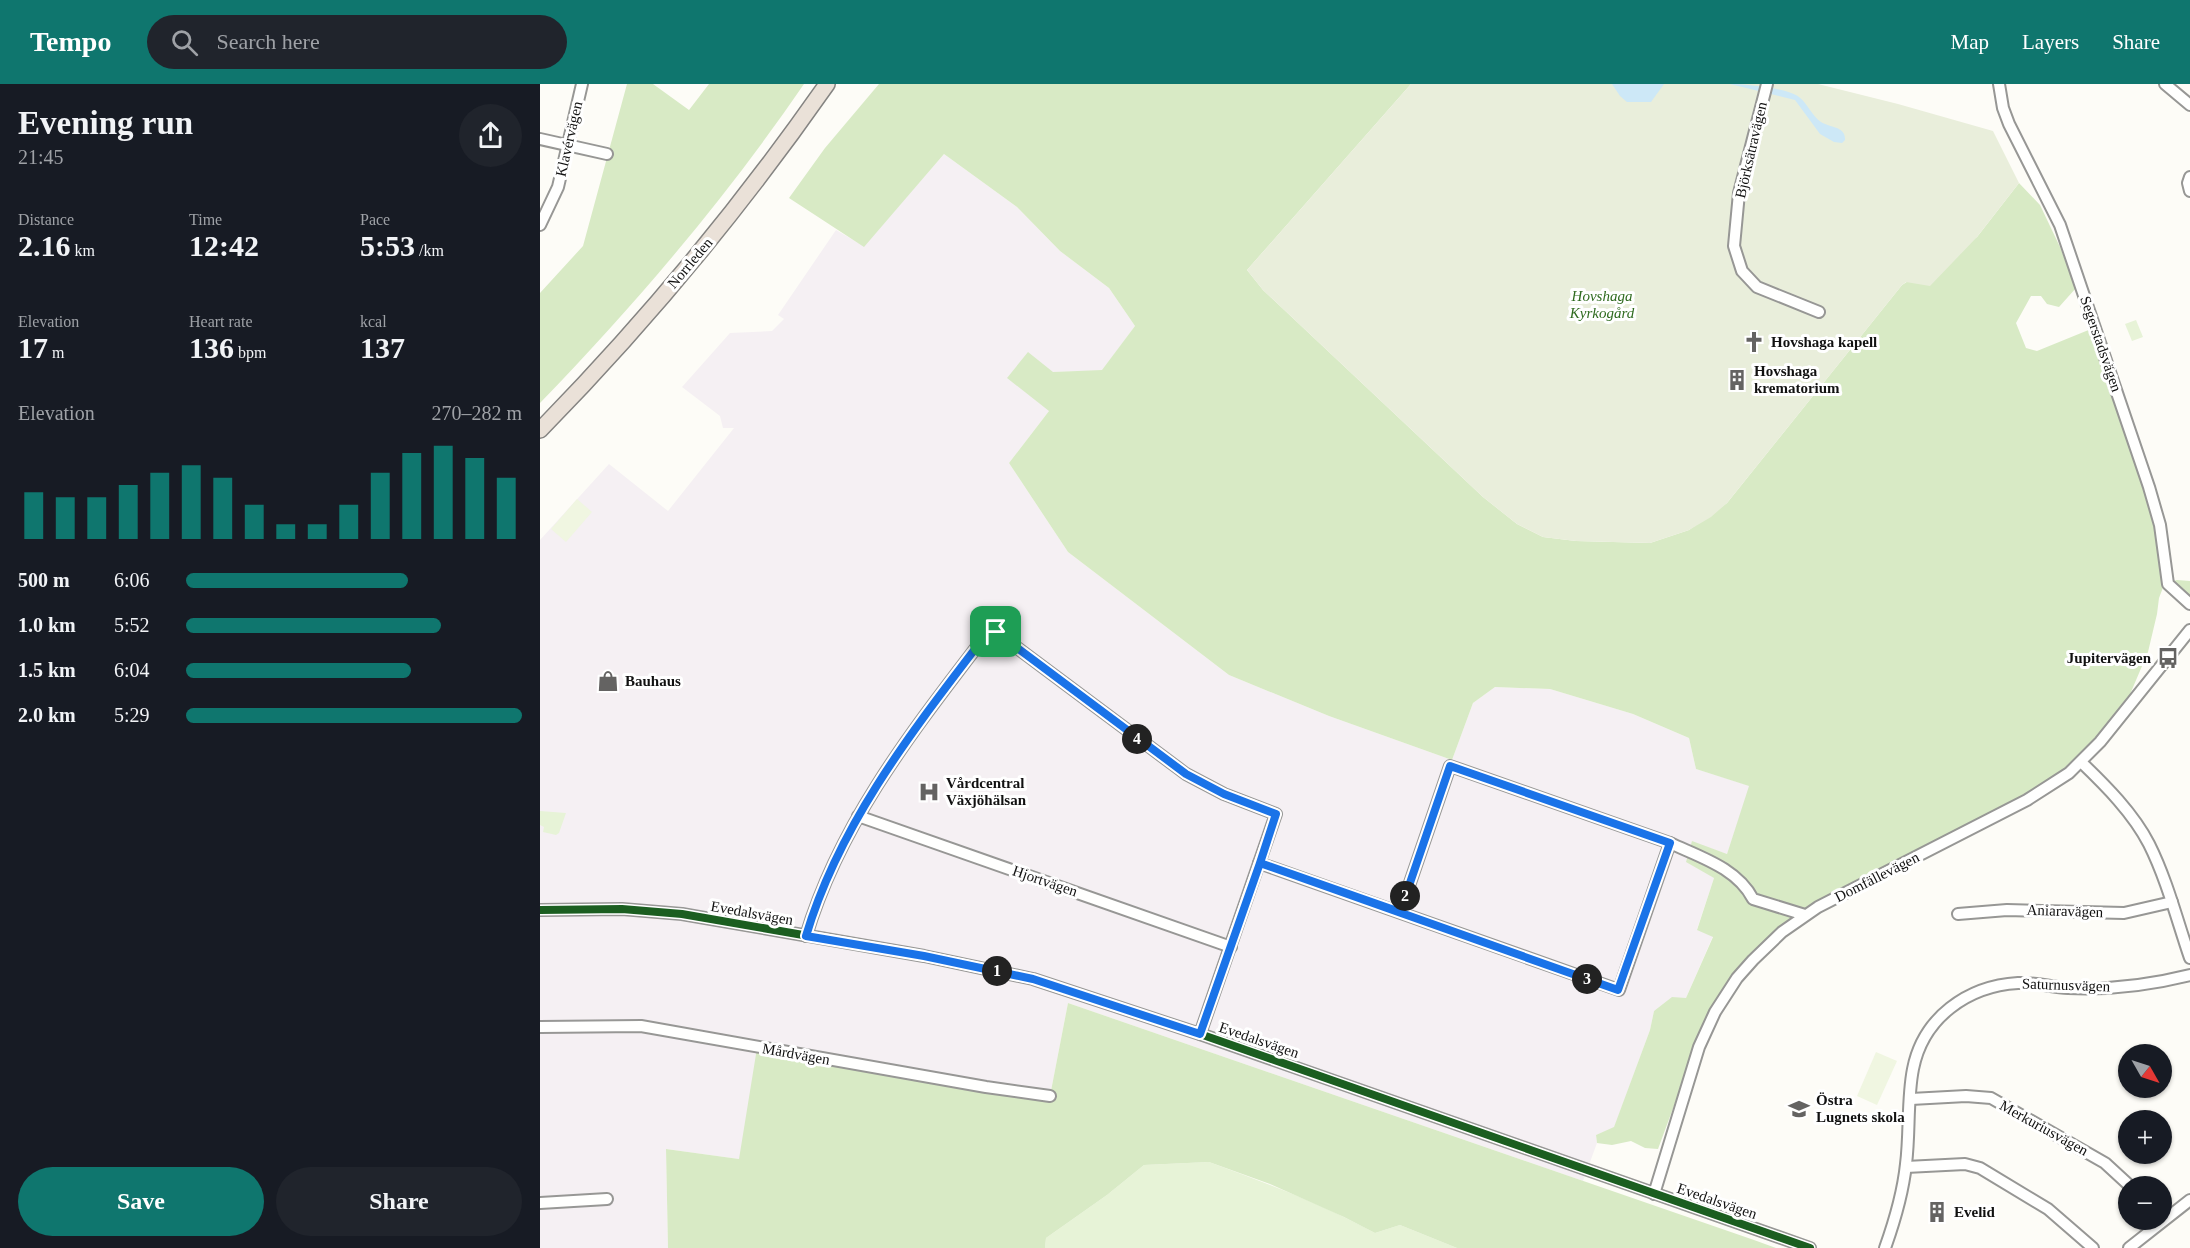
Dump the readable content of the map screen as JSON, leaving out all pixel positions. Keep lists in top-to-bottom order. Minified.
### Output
{"streets":{"highway":["Norrleden"],"street":["Klavérvägen","Björksätravägen","Segerstadsvägen","Domfällevägen","Hjortvägen","Aniaravägen","Evedalsvägen","Saturnusvägen","Mårdvägen","Merkuriusvägen"]},"crossings":[["Domfällevägen","Evedalsvägen"],["Saturnusvägen","Merkuriusvägen"]],"parks":["Hovshaga Kyrkogård"],"places":{"church":["Hovshaga kapell"],"building":["Hovshaga krematorium","Evelid"],"bus stop":["Jupitervägen"],"shop":["Bauhaus"],"hospital":["Vårdcentral Växjöhälsan"],"school or university":["Östra Lugnets skola"]},"north":"bottom right","page":{"header":"Tempo","search":"Search here","nav":["Map","Layers","Share"],"heading":["Evening run","21:45"],"stats":[["Distance","2.16 km"],["Time","12:42"],["Pace","5:53 /km"],["Elevation","17 m"],["Heart rate","136 bpm"],["kcal","137"]],"chart":["Elevation","270–282 m"],"list":[{"name":"500 m","note":"6:06"},{"name":"1.0 km","note":"5:52"},{"name":"1.5 km","note":"6:04"},{"name":"2.0 km","note":"5:29"}],"pins":["4","2","1","3"],"map_buttons":["+","−"],"buttons":["Save","Share"]}}
